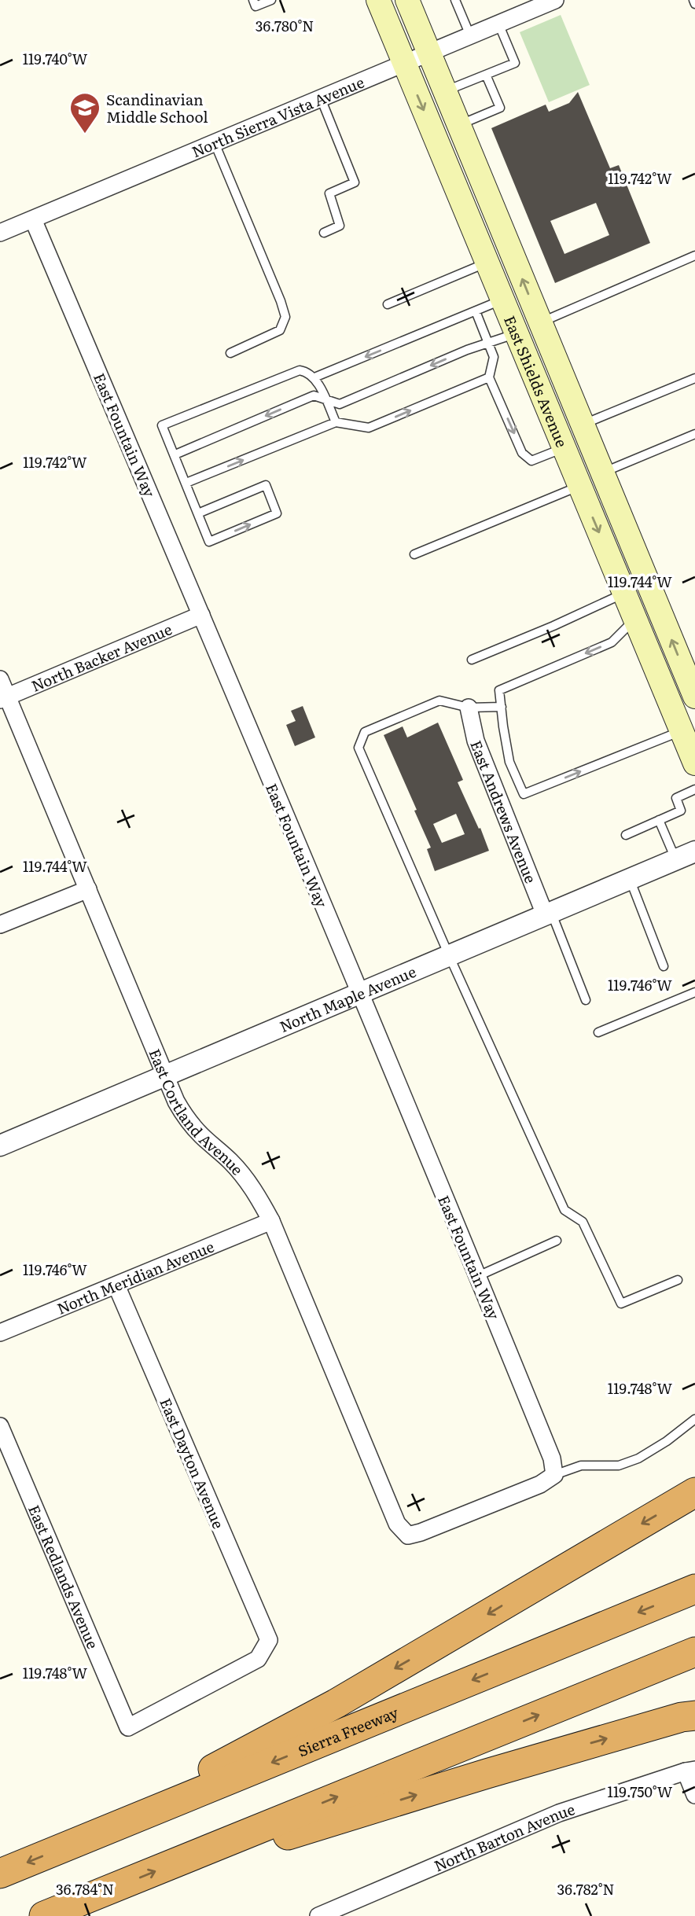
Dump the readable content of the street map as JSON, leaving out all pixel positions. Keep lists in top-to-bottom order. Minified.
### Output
{"streets":{"highway":["Sierra Freeway"],"main road":["East Shields Avenue"],"street":["North Sierra Vista Avenue","East Fountain Way","North Backer Avenue","East Andrews Avenue","North Maple Avenue","East Cortland Avenue","North Meridian Avenue","East Dayton Avenue","East Redlands Avenue","North Barton Avenue"]},"crossings":[["North Sierra Vista Avenue","East Shields Avenue"],["North Sierra Vista Avenue","East Fountain Way"],["East Fountain Way","North Backer Avenue"],["East Fountain Way","North Maple Avenue"],["East Fountain Way","East Cortland Avenue"],["North Backer Avenue","East Cortland Avenue"],["East Andrews Avenue","North Maple Avenue"],["North Maple Avenue","East Cortland Avenue"],["East Cortland Avenue","North Meridian Avenue"],["North Meridian Avenue","East Dayton Avenue"],["East Dayton Avenue","East Redlands Avenue"]],"places":{"school or university":["Scandinavian Middle School"]},"coordinates":["36.780°N","119.740°W","119.742°W","119.744°W","119.746°W","119.748°W","119.750°W","36.784°N","36.782°N"]}
